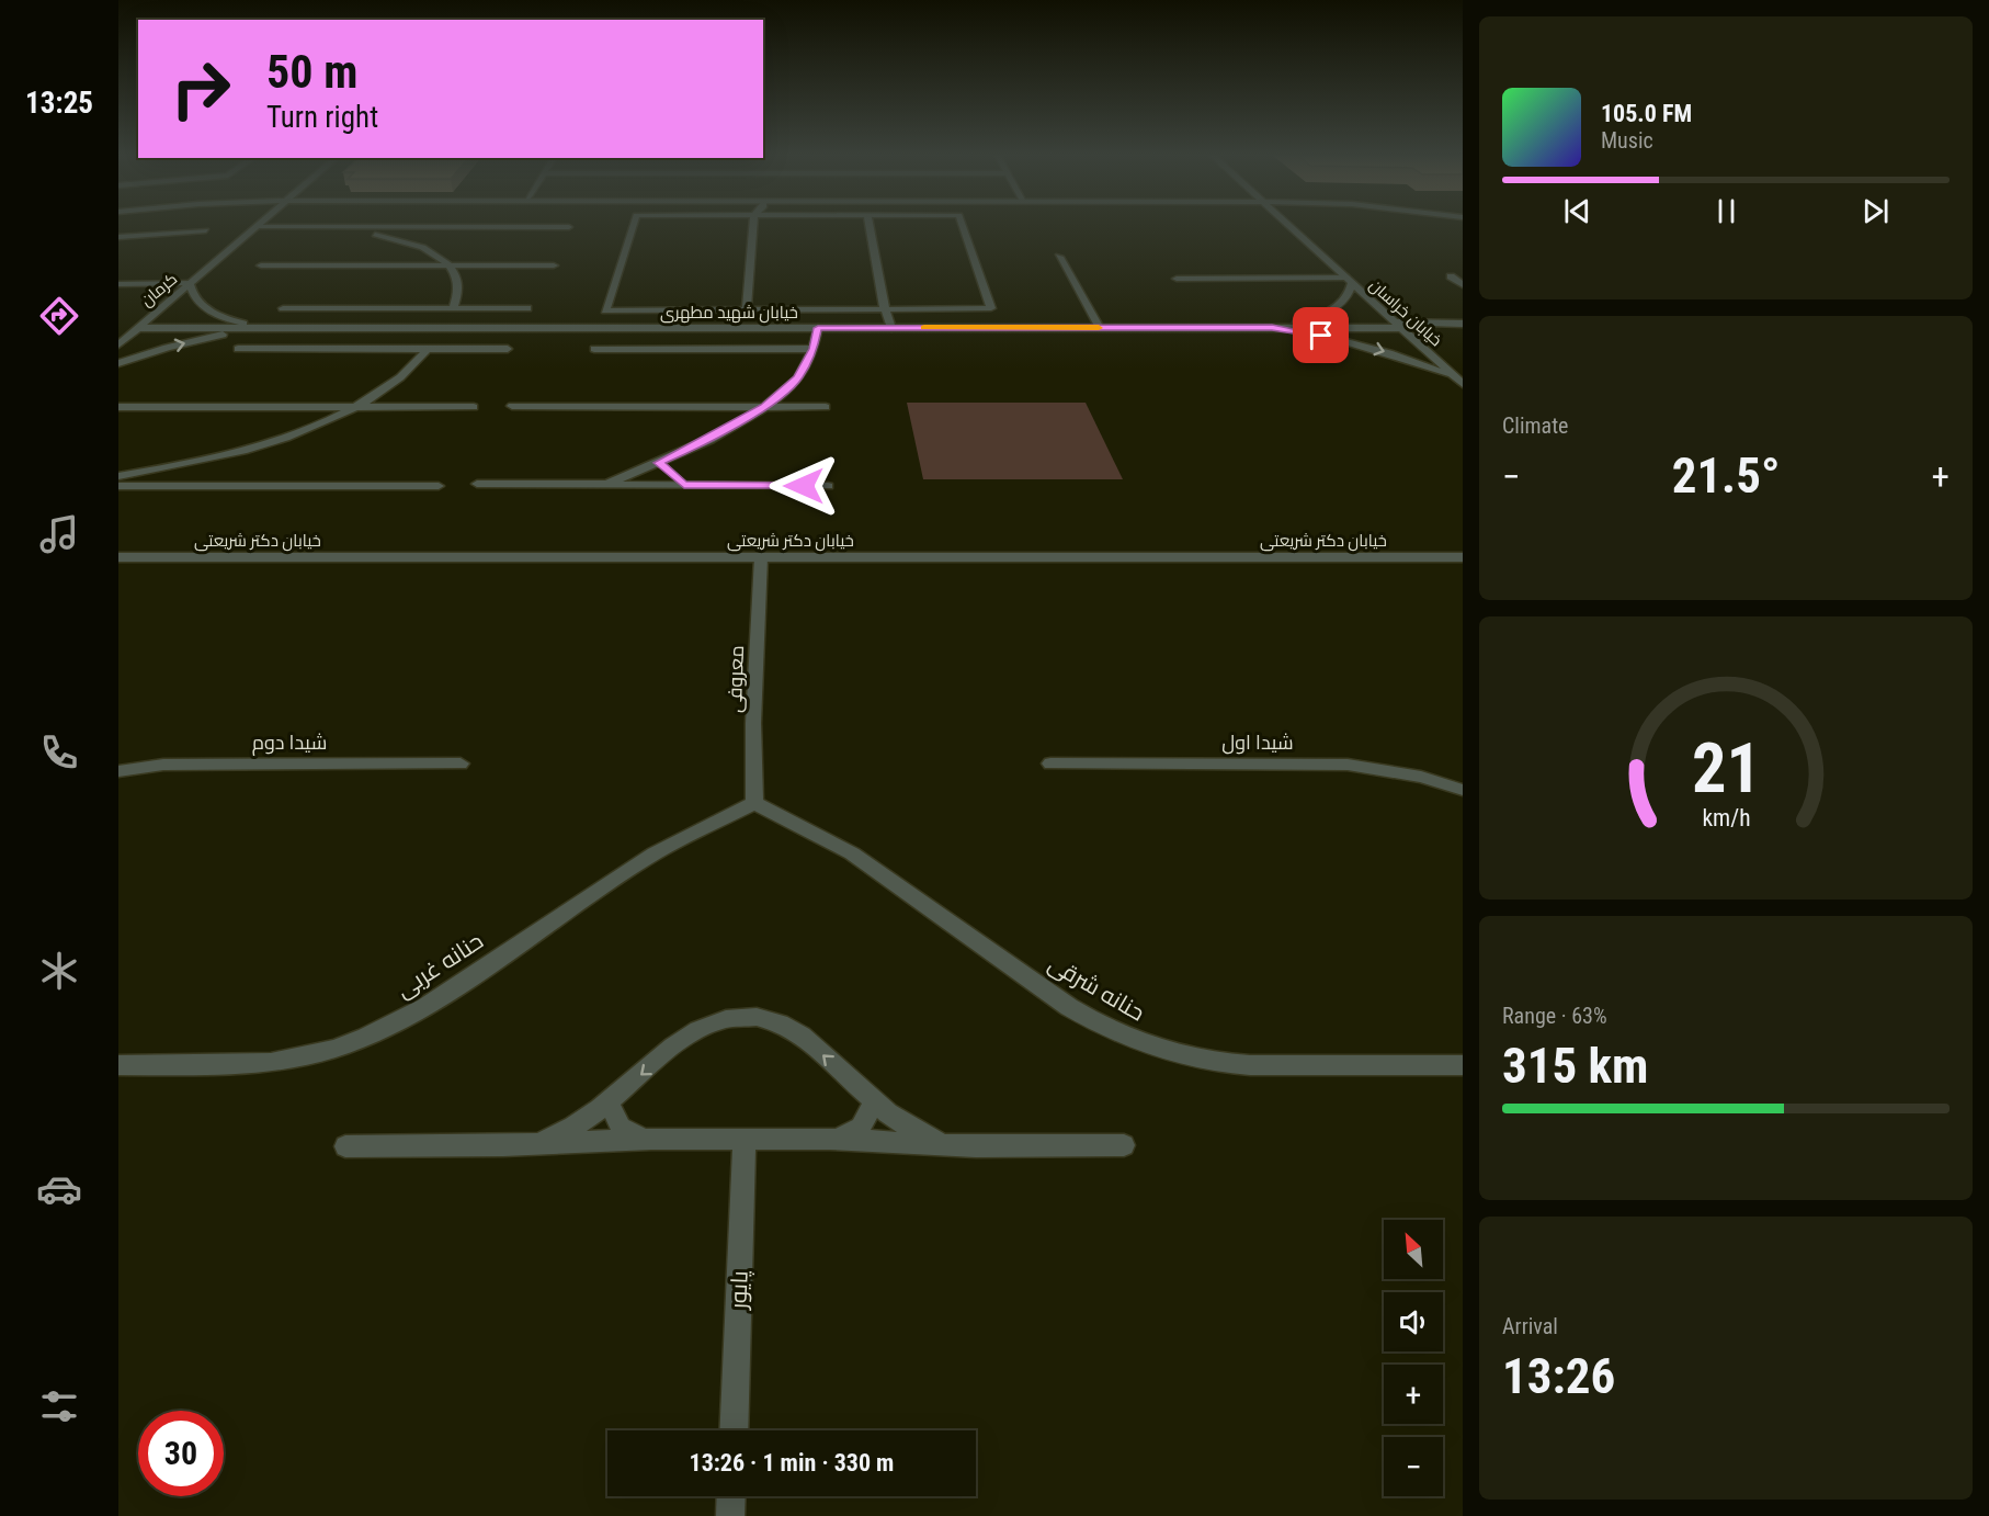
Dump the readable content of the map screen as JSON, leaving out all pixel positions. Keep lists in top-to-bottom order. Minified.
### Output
{"streets":{"street":["کرمان","خیابان شهید مطهری","خیابان خراسان","خیابان دکتر شریعتی","معروفی","شیدا دوم","شیدا اول","حنانه غربی","حنانه شرقی","پایور"]},"crossings":[["کرمان","خیابان شهید مطهری"],["خیابان شهید مطهری","خیابان خراسان"],["خیابان دکتر شریعتی","معروفی"],["معروفی","حنانه غربی"],["معروفی","حنانه شرقی"],["حنانه غربی","حنانه شرقی"]],"north":"top left","page":{"tabs":"13:25","turn":["50 m","Turn right"],"song":["105.0 FM","Music"],"tile":["Climate",["Range · 63%","315 km"],["Arrival","13:26"]],"heat":["−","21.5°","+"],"map_buttons":["+","−"],"limit":"30","trip":"13:26 · 1 min · 330 m","gauge":["21","km/h"]}}
